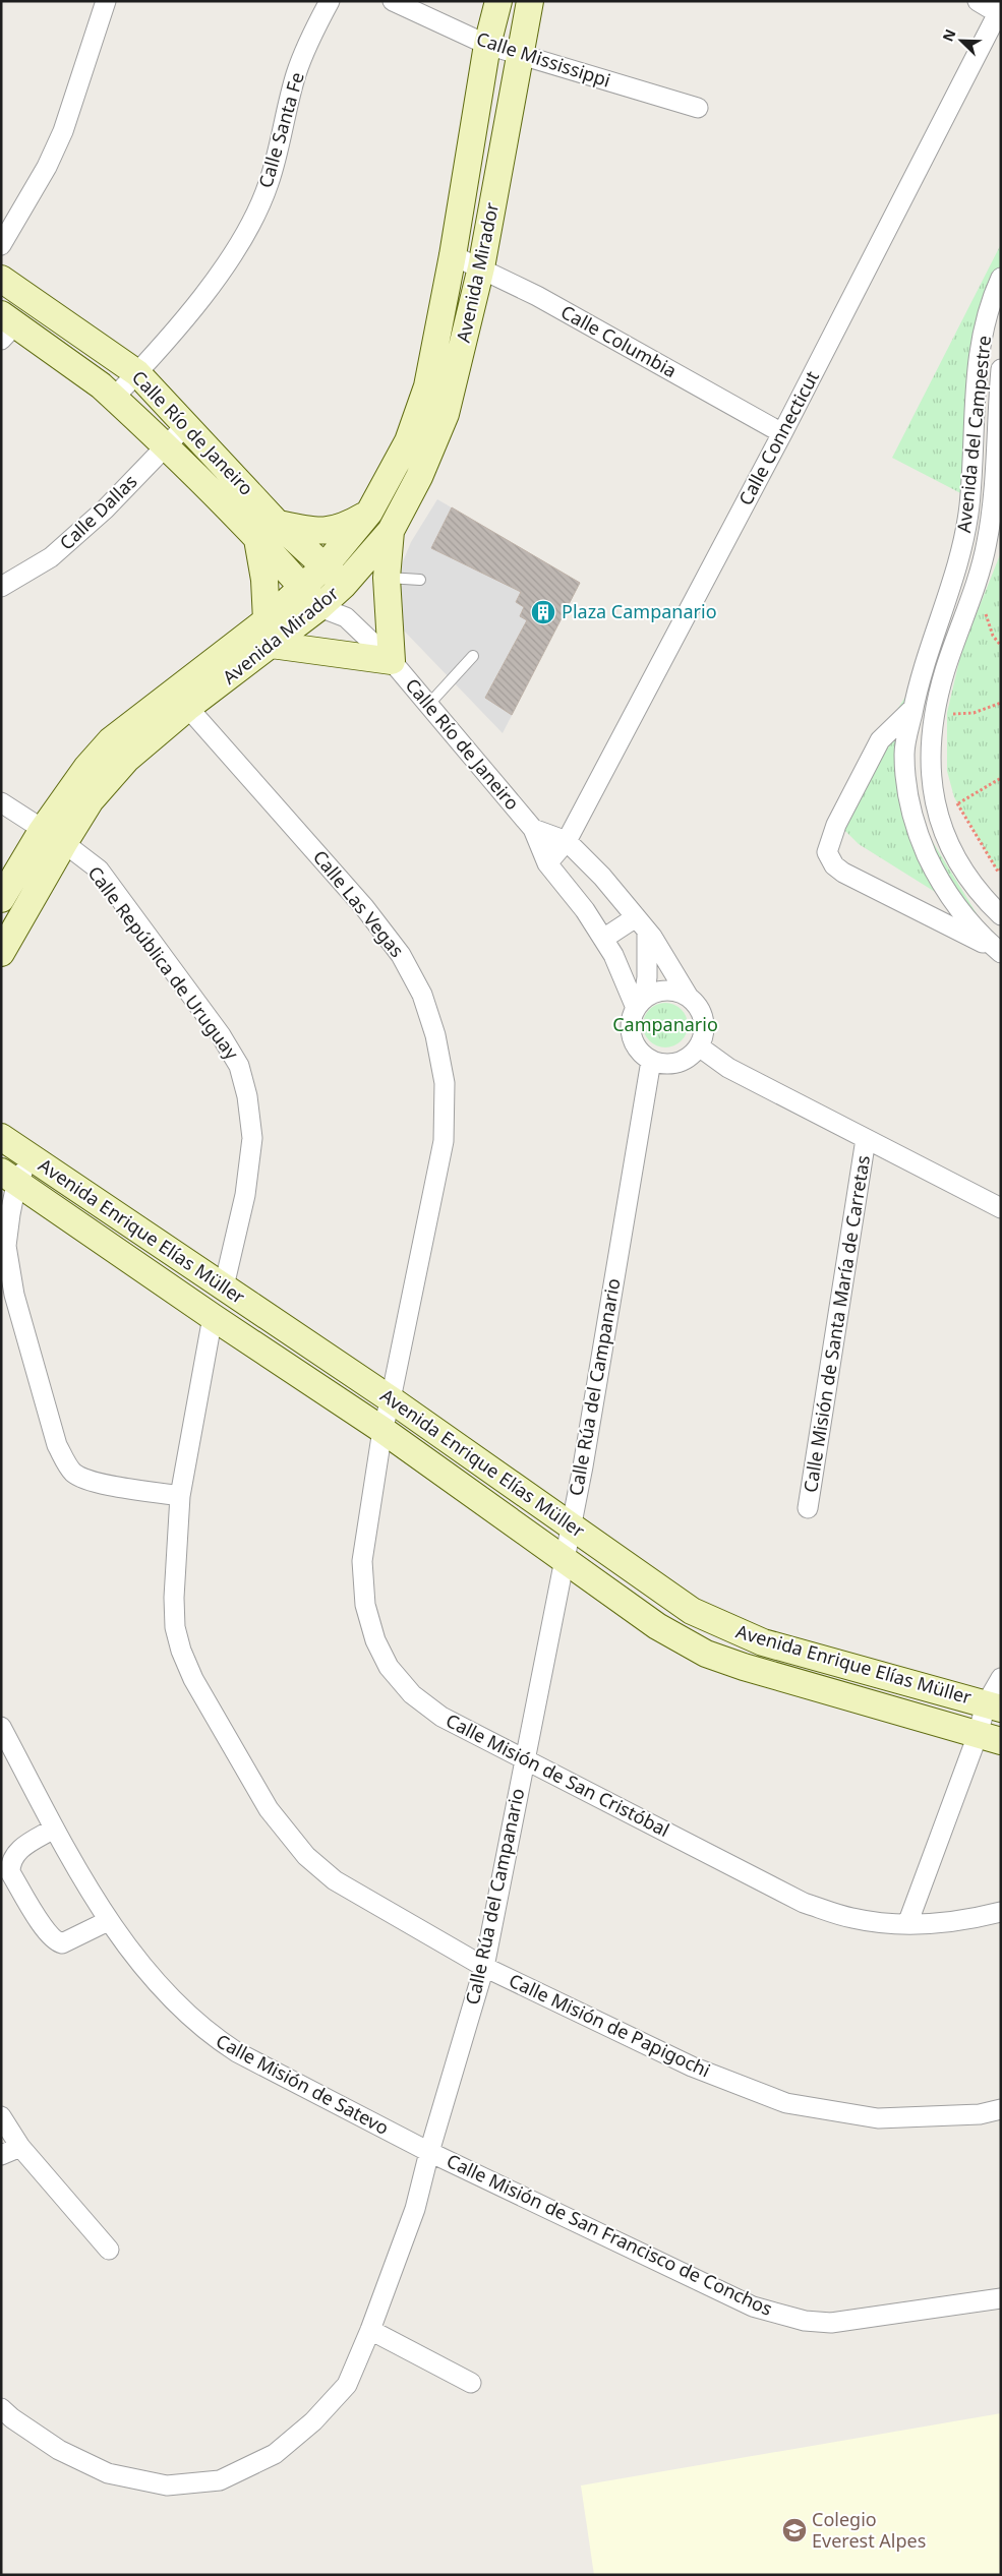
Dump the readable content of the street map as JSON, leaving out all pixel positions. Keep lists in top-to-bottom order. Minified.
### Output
{"streets":{"main road":["Avenida Mirador","Calle Río de Janeiro","Avenida Enrique Elías Müller"],"street":["Calle Mississippi","Calle Santa Fe","Calle Columbia","Avenida del Campestre","Calle Connecticut","Calle Dallas","Calle Las Vegas","Calle República de Uruguay","Calle Misión de Santa María de Carretas","Calle Rúa del Campanario","Calle Misión de San Cristóbal","Calle Misión de Papigochi","Calle Misión de Satevo","Calle Misión de San Francisco de Conchos"]},"crossings":[["Calle Mississippi","Avenida Mirador"],["Calle Santa Fe","Calle Río de Janeiro"],["Avenida Mirador","Calle Columbia"],["Avenida Mirador","Calle Río de Janeiro"],["Avenida Mirador","Calle Las Vegas"],["Avenida Mirador","Calle República de Uruguay"],["Calle Columbia","Calle Connecticut"],["Calle Río de Janeiro","Calle Connecticut"],["Calle Río de Janeiro","Calle Dallas"],["Calle Río de Janeiro","Calle Rúa del Campanario"],["Calle Las Vegas","Avenida Enrique Elías Müller"],["Calle Las Vegas","Calle Misión de San Cristóbal"],["Calle República de Uruguay","Avenida Enrique Elías Müller"],["Avenida Enrique Elías Müller","Calle Rúa del Campanario"],["Avenida Enrique Elías Müller","Calle Misión de San Cristóbal"],["Avenida Enrique Elías Müller","Calle Misión de Papigochi"],["Calle Rúa del Campanario","Calle Misión de San Cristóbal"],["Calle Rúa del Campanario","Calle Misión de Papigochi"],["Calle Rúa del Campanario","Calle Misión de Satevo"],["Calle Rúa del Campanario","Calle Misión de San Francisco de Conchos"],["Calle Misión de Satevo","Calle Misión de San Francisco de Conchos"]],"parks":["Campanario"],"places":{"building":["Plaza Campanario"],"school or university":["Colegio Everest Alpes"]},"north":"top left"}
